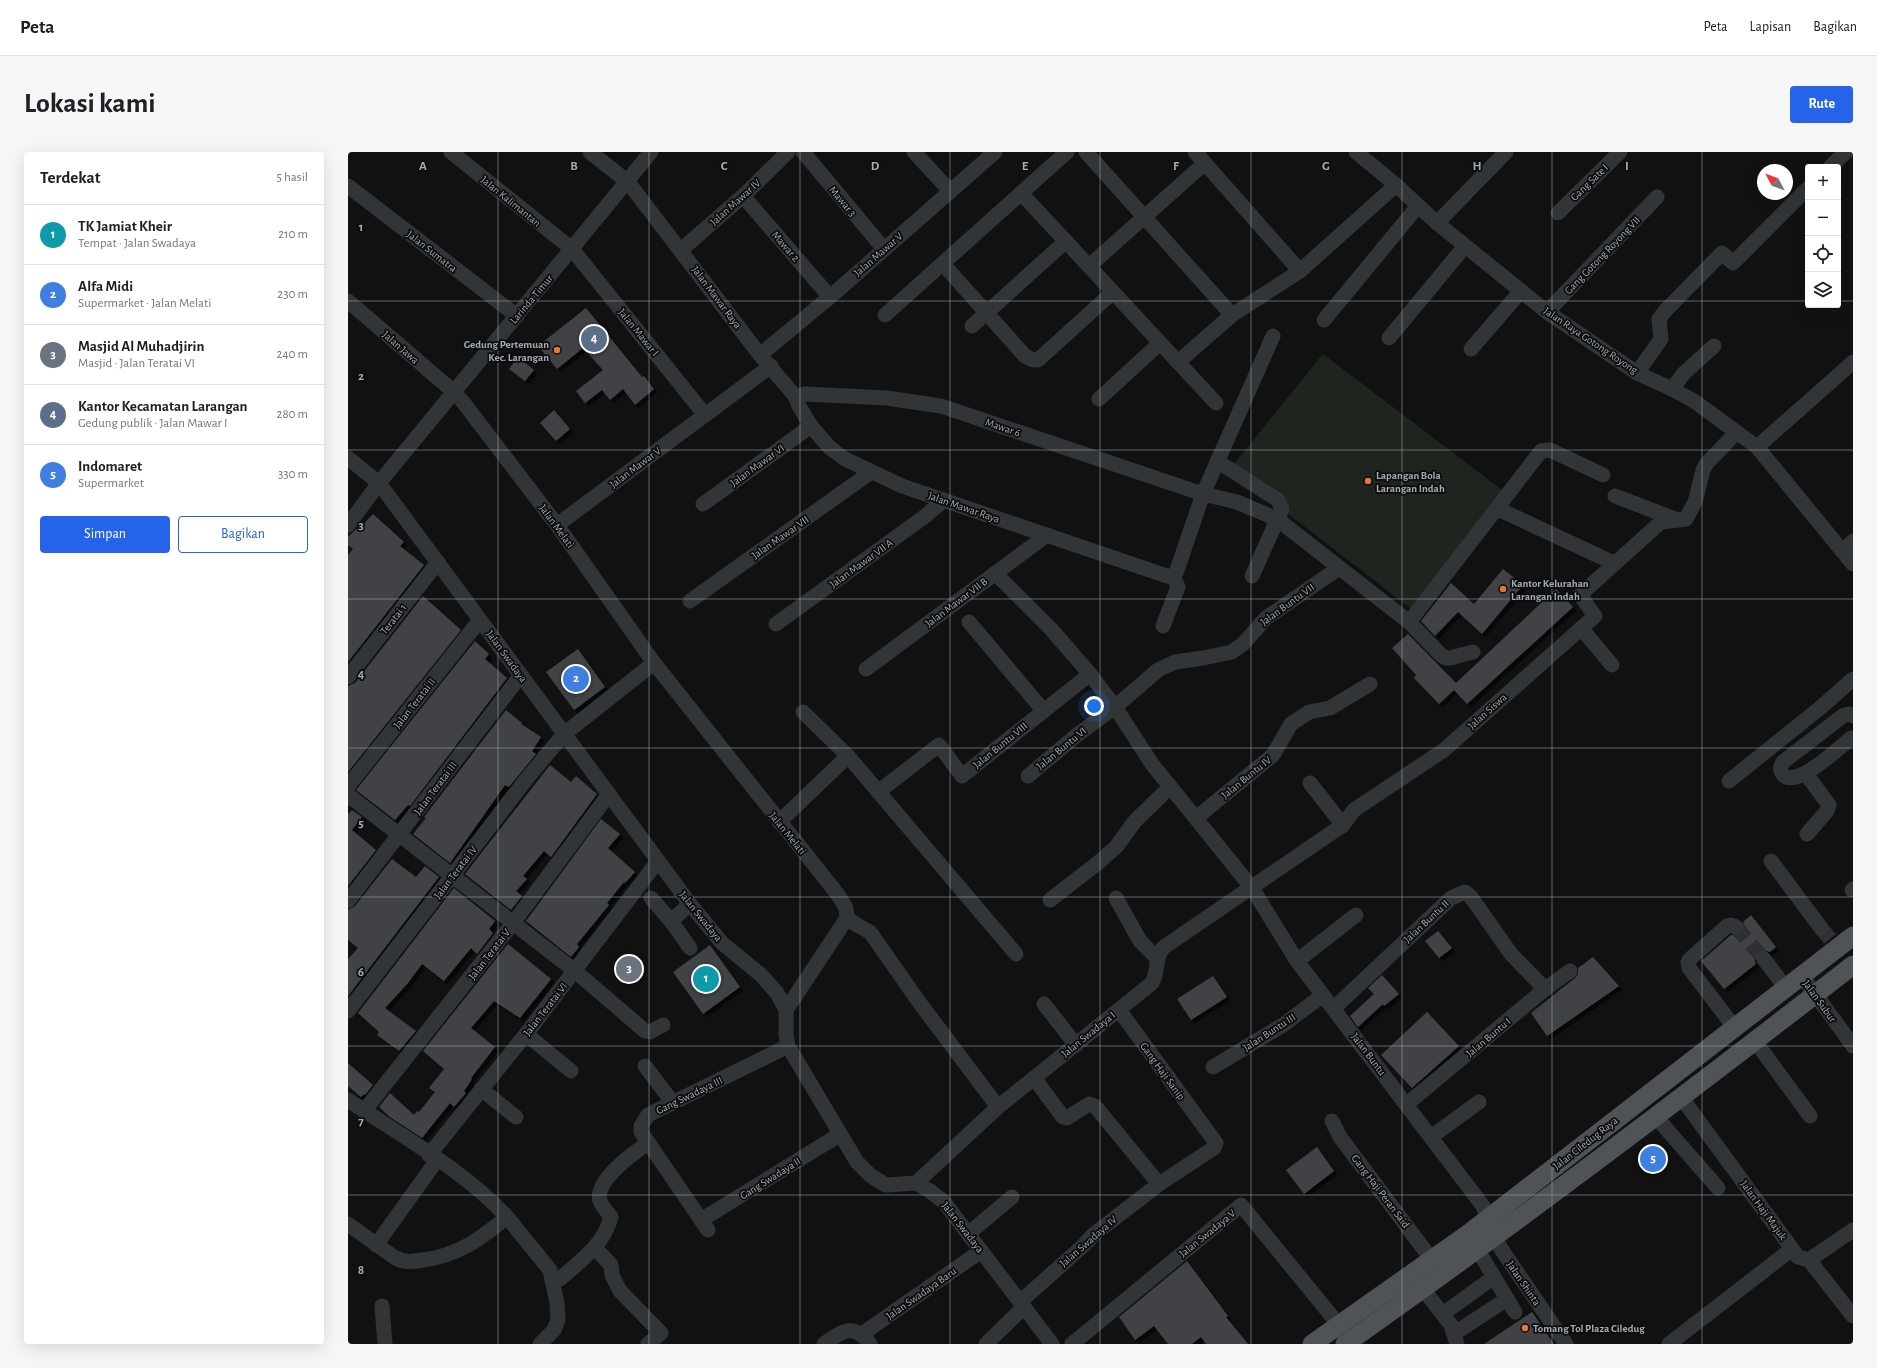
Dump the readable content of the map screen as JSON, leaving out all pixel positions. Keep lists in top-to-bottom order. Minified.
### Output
{"streets":{"main road":["Jalan Ciledug Raya"],"street":["Gang Sate I","Jalan Kalimantan","Mawar 3","Jalan Mawar IV","Mawar 2","Jalan Sumatra","Jalan Mawar V","Gang Gotong Royong VII","Jalan Mawar Raya","Larinda Timur","Jalan Mawar I","Jalan Raya Gotong Royong","Jalan Jawa","Mawar 6","Jalan Mawar VI","Jalan Melati","Jalan Mawar VII","Jalan Mawar VII A","Jalan Mawar VII B","Jalan Buntu VII","Teratai 1","Jalan Swadaya","Jalan Teratai II","Jalan Siswa","Jalan Buntu VIII","Jalan Buntu VI","Jalan Buntu IV","Jalan Teratai III","Jalan Teratai IV","Jalan Buntu II","Jalan Teratai V","Jalan Subur","Jalan Teratai VI","Jalan Buntu III","Jalan Swadaya I","Jalan Buntu I","Jalan Buntu","Gang Haji Sanip","Gang Swadaya III","Gang Swadaya II","Gang Haji Peran Said","Jalan Haji Majuk","Jalan Swadaya V","Jalan Swadaya IV","Jalan Shinta","Jalan Swadaya Baru"]},"crossings":[["Jalan Kalimantan","Larinda Timur"],["Jalan Kalimantan","Jalan Mawar I"],["Mawar 3","Jalan Mawar V"],["Jalan Mawar IV","Mawar 2"],["Jalan Mawar IV","Jalan Mawar Raya"],["Mawar 2","Jalan Mawar V"],["Jalan Sumatra","Larinda Timur"],["Jalan Mawar V","Jalan Mawar Raya"],["Jalan Mawar V","Jalan Mawar I"],["Jalan Mawar V","Jalan Melati"],["Gang Gotong Royong VII","Jalan Raya Gotong Royong"],["Jalan Mawar Raya","Larinda Timur"],["Jalan Mawar Raya","Mawar 6"],["Jalan Mawar Raya","Jalan Mawar VI"],["Jalan Mawar Raya","Jalan Mawar VII"],["Jalan Mawar Raya","Jalan Mawar VII A"],["Jalan Mawar Raya","Jalan Mawar VII B"],["Larinda Timur","Jalan Mawar I"],["Larinda Timur","Jalan Jawa"],["Larinda Timur","Jalan Melati"],["Larinda Timur","Jalan Swadaya"],["Jalan Raya Gotong Royong","Jalan Siswa"],["Jalan Jawa","Jalan Melati"],["Mawar 6","Jalan Buntu VII"],["Jalan Mawar VII B","Jalan Buntu"],["Jalan Buntu VII","Jalan Buntu VI"],["Jalan Buntu VII","Jalan Buntu"],["Teratai 1","Jalan Swadaya"],["Jalan Swadaya","Jalan Teratai II"],["Jalan Swadaya","Jalan Teratai III"],["Jalan Swadaya","Jalan Teratai IV"],["Jalan Swadaya","Jalan Teratai V"],["Jalan Swadaya","Jalan Teratai VI"],["Jalan Swadaya","Jalan Swadaya I"],["Jalan Swadaya","Gang Swadaya III"],["Jalan Swadaya","Gang Swadaya II"],["Jalan Swadaya","Jalan Swadaya IV"],["Jalan Swadaya","Jalan Swadaya Baru"],["Jalan Siswa","Jalan Swadaya I"],["Jalan Siswa","Jalan Buntu"],["Jalan Buntu VIII","Jalan Buntu"],["Jalan Buntu VI","Jalan Buntu"],["Jalan Buntu IV","Jalan Buntu"],["Jalan Buntu II","Jalan Buntu I"],["Jalan Buntu II","Jalan Buntu"],["Jalan Subur","Jalan Ciledug Raya"],["Jalan Buntu III","Jalan Buntu"],["Jalan Swadaya I","Jalan Buntu"],["Jalan Swadaya I","Gang Haji Sanip"],["Jalan Buntu I","Jalan Buntu"],["Jalan Buntu","Jalan Ciledug Raya"],["Jalan Buntu","Jalan Shinta"],["Gang Haji Sanip","Jalan Swadaya IV"],["Gang Swadaya III","Gang Swadaya II"],["Jalan Ciledug Raya","Gang Haji Peran Said"],["Jalan Ciledug Raya","Jalan Haji Majuk"],["Jalan Ciledug Raya","Jalan Swadaya V"],["Jalan Ciledug Raya","Jalan Shinta"]],"places":["Gedung Pertemuan Kec. Larangan","Lapangan Bola Larangan Indah","Kantor Kelurahan Larangan Indah","Tomang Tol Plaza Ciledug"],"north":"top left","page":{"header":"Peta","nav":["Peta","Lapisan","Bagikan"],"buttons":["Rute",["Simpan","Bagikan"]],"title":"Lokasi kami","heading":["Terdekat","5 hasil"],"map_buttons":["+","−"],"list":[{"mark":"1","name":"TK Jamiat Kheir","note":"Tempat · Jalan Swadaya","value":"210 m"},{"mark":"2","name":"Alfa Midi","note":"Supermarket · Jalan Melati","value":"230 m"},{"mark":"3","name":"Masjid Al Muhadjirin","note":"Masjid · Jalan Teratai VI","value":"240 m"},{"mark":"4","name":"Kantor Kecamatan Larangan","note":"Gedung publik · Jalan Mawar I","value":"280 m"},{"mark":"5","name":"Indomaret","note":"Supermarket","value":"330 m"}],"pins":["4","2","3","1","5"]},"grid":{"columns":["A","B","C","D","E","F","G","H","I"],"rows":["1","2","3","4","5","6","7","8"]}}
